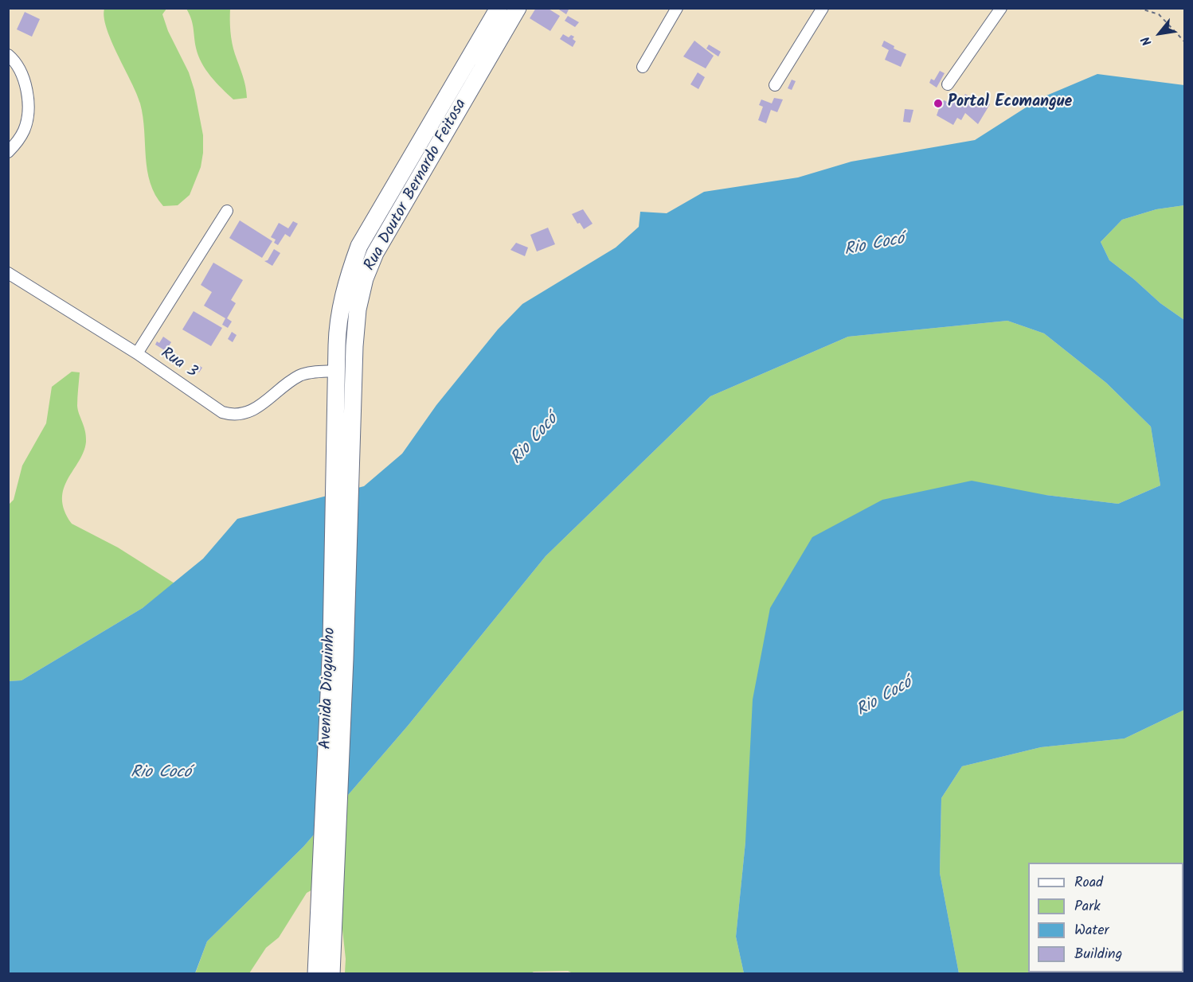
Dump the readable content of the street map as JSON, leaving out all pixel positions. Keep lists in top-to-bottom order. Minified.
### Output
{"streets":{"main road":["Rua Doutor Bernardo Feitosa","Avenida Dioguinho"],"street":["Rua 3"]},"crossings":[["Rua Doutor Bernardo Feitosa","Rua 3"],["Rua Doutor Bernardo Feitosa","Avenida Dioguinho"]],"water":["Rio Cocó"],"places":["Portal Ecomangue"],"legend":["Road","Park","Water","Building"],"north":"bottom left"}
